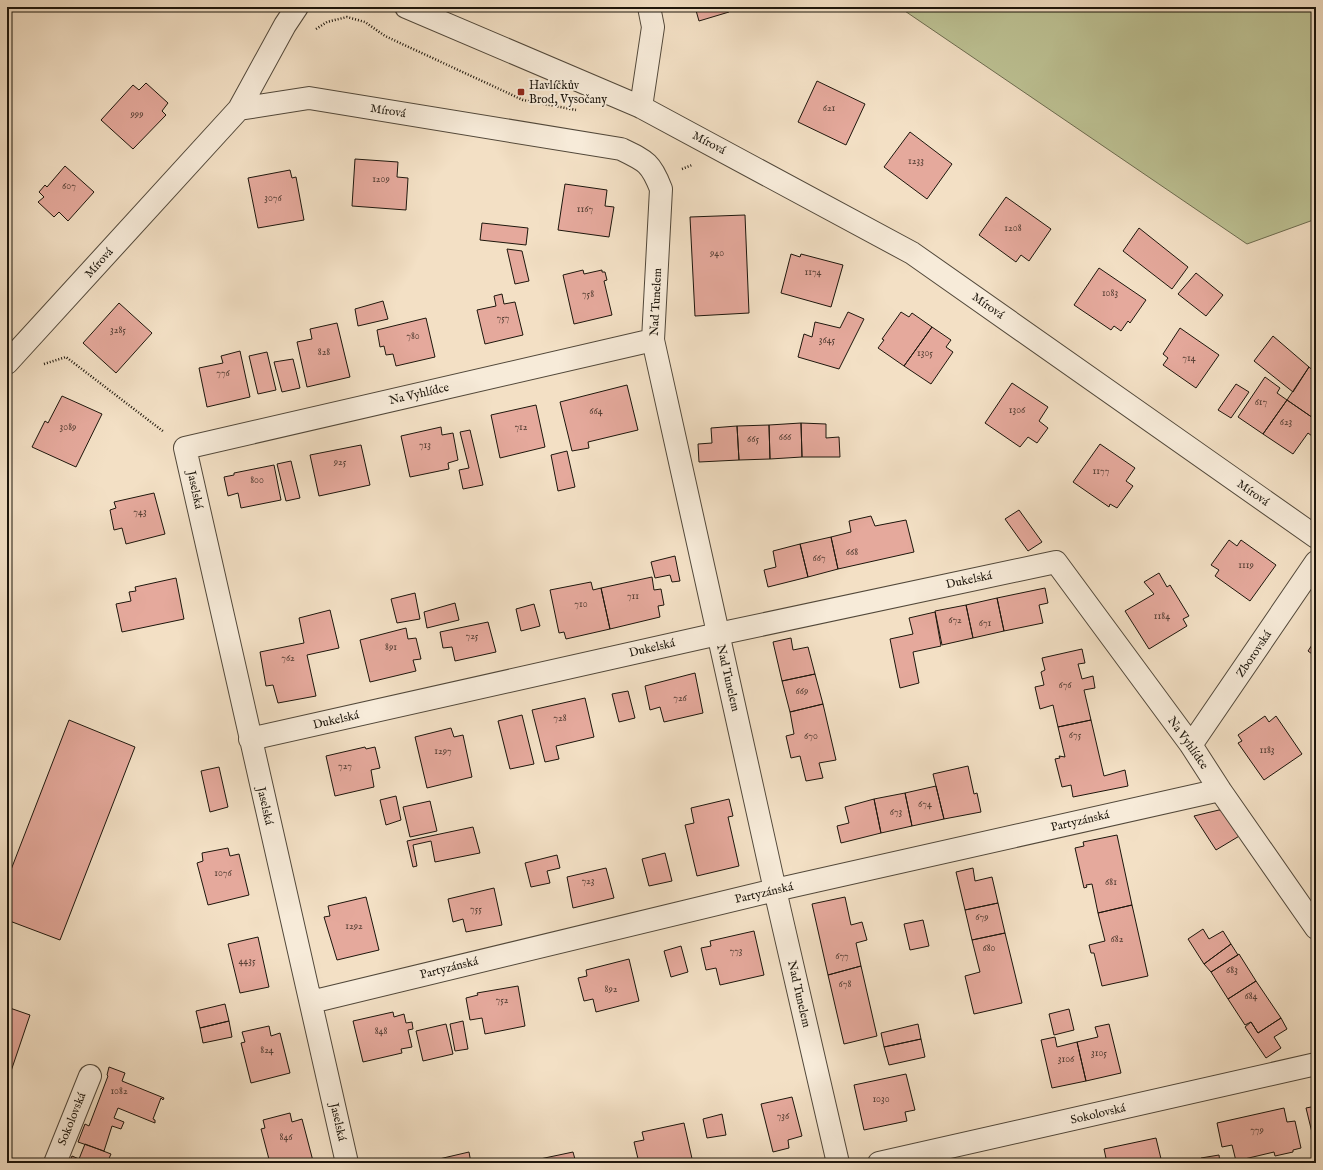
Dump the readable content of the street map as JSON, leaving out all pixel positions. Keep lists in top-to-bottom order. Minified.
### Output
{"streets":{"street":["Mírová","Nad Tunelem","Na Vyhlídce","Jaselská","Dukelská","Zborovská","Partyzánská","Sokolovská"]},"crossings":[["Mírová","Nad Tunelem"],["Nad Tunelem","Na Vyhlídce"],["Nad Tunelem","Dukelská"],["Nad Tunelem","Partyzánská"],["Na Vyhlídce","Jaselská"],["Na Vyhlídce","Dukelská"],["Na Vyhlídce","Zborovská"],["Na Vyhlídce","Partyzánská"],["Jaselská","Dukelská"],["Jaselská","Partyzánská"]],"places":{"transit":["Havlíčkův Brod, Vysočany"]},"house_numbers":["621","999","1233","1209","607","3076","1167","1208","940","1174","1083","758","757","3285","780","3645","828","1305","714","776","617","1306","664","623","3089","712","666","665","713","925","1177","800","743","668","667","1119","711","710","1184","672","671","725","891","762","676","669","726","728","675","670","1183","1297","727","674","673","1076","723","681","755","679","1292","682","680","773","677","4435","683","678","892","684","752","848","824","3105","3106","1082","1030","736","779","846"]}
